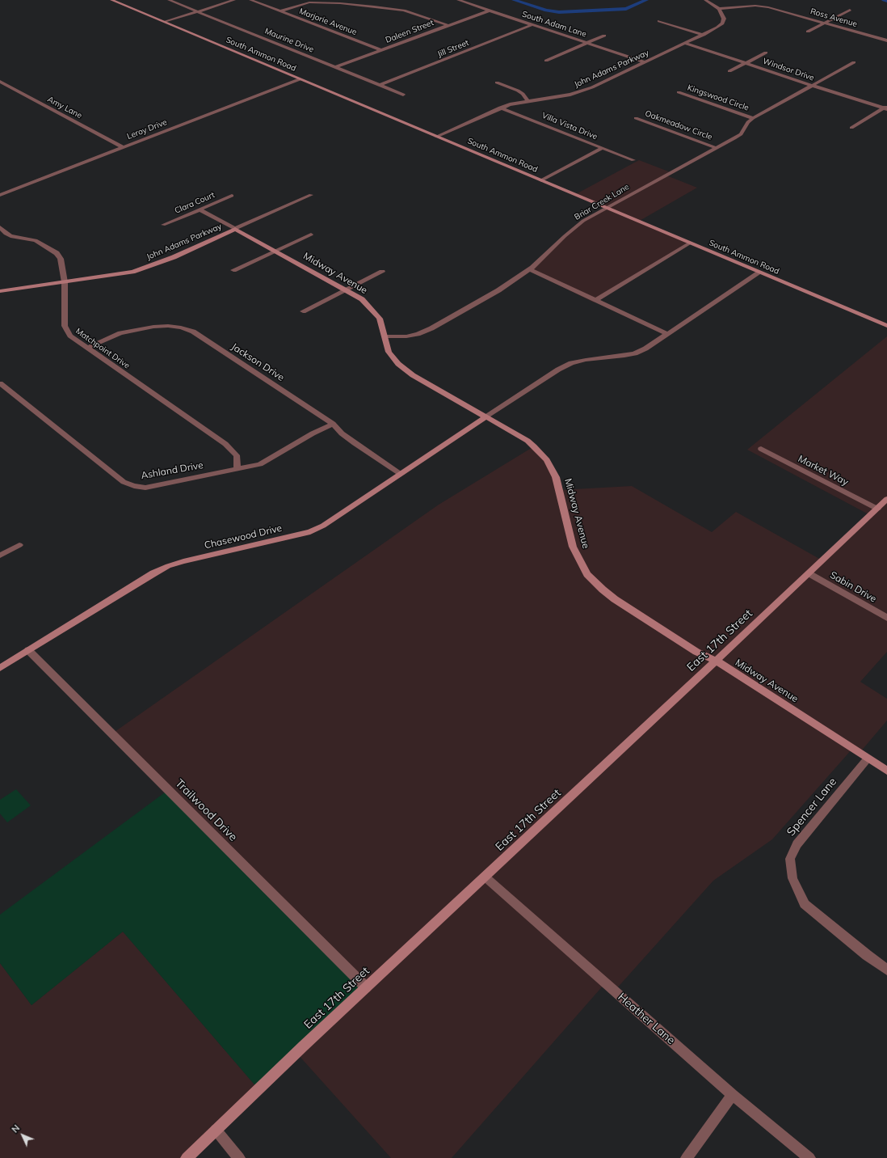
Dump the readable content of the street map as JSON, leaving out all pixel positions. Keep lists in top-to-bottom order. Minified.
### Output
{"streets":{"main road":["South Ammon Road","John Adams Parkway","Midway Avenue","Chasewood Drive","East 17th Street"],"street":["Ross Avenue","Marjorie Avenue","South Adam Lane","Daleen Street","Maurine Drive","Jill Street","Windsor Drive","Kingswood Circle","Amy Lane","Oakmeadow Circle","Villa Vista Drive","Leroy Drive","Briar Creek Lane","Clara Court","Matchpoint Drive","Jackson Drive","Ashland Drive","Market Way","Sabin Drive","Spencer Lane","Trailwood Drive","Heather Lane"]},"crossings":[["Ross Avenue","John Adams Parkway"],["Marjorie Avenue","Daleen Street"],["South Adam Lane","Daleen Street"],["South Adam Lane","Jill Street"],["South Adam Lane","John Adams Parkway"],["Daleen Street","Maurine Drive"],["Maurine Drive","Jill Street"],["South Ammon Road","John Adams Parkway"],["South Ammon Road","Leroy Drive"],["South Ammon Road","Briar Creek Lane"],["John Adams Parkway","Windsor Drive"],["John Adams Parkway","Villa Vista Drive"],["John Adams Parkway","Midway Avenue"],["John Adams Parkway","Matchpoint Drive"],["Windsor Drive","Briar Creek Lane"],["Kingswood Circle","Briar Creek Lane"],["Amy Lane","Leroy Drive"],["Oakmeadow Circle","Briar Creek Lane"],["Briar Creek Lane","Midway Avenue"],["Clara Court","Midway Avenue"],["Midway Avenue","Chasewood Drive"],["Midway Avenue","East 17th Street"],["Midway Avenue","Spencer Lane"],["Matchpoint Drive","Jackson Drive"],["Matchpoint Drive","Ashland Drive"],["Jackson Drive","Ashland Drive"],["Jackson Drive","Chasewood Drive"],["Market Way","East 17th Street"],["Chasewood Drive","Trailwood Drive"],["Sabin Drive","East 17th Street"],["East 17th Street","Trailwood Drive"],["East 17th Street","Heather Lane"]],"north":"top left"}
